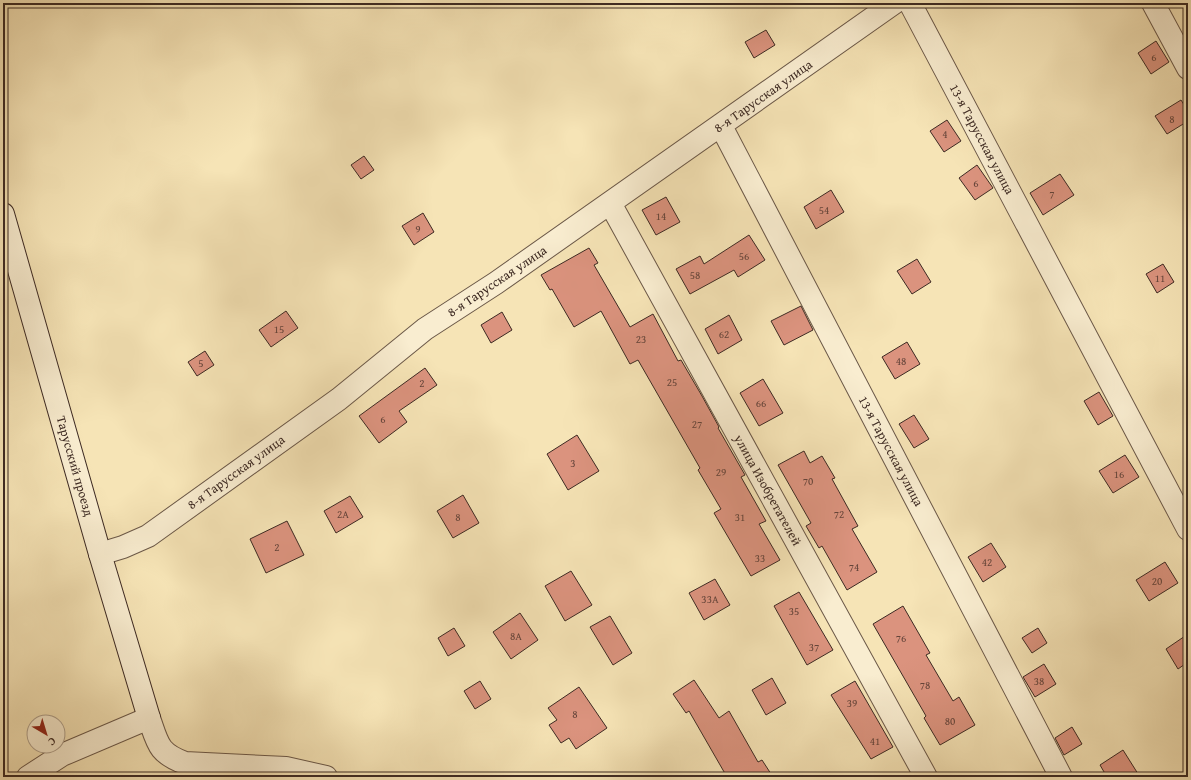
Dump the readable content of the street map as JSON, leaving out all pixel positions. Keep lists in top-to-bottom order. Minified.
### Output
{"streets":{"street":["8-я Тарусская улица","13-я Тарусская улица","Тарусский проезд","улица Изобретателей"]},"crossings":[["8-я Тарусская улица","13-я Тарусская улица"],["8-я Тарусская улица","Тарусский проезд"],["8-я Тарусская улица","улица Изобретателей"]],"house_numbers":["6","8","4","6","7","54","14","9","56","58","11","15","62","23","48","5","25","2","66","6","27","3","29","16","70","2А","72","8","31","2","33","42","74","20","33А","35","8А","76","37","38","78","39","8","80","41"],"north":"bottom right"}
